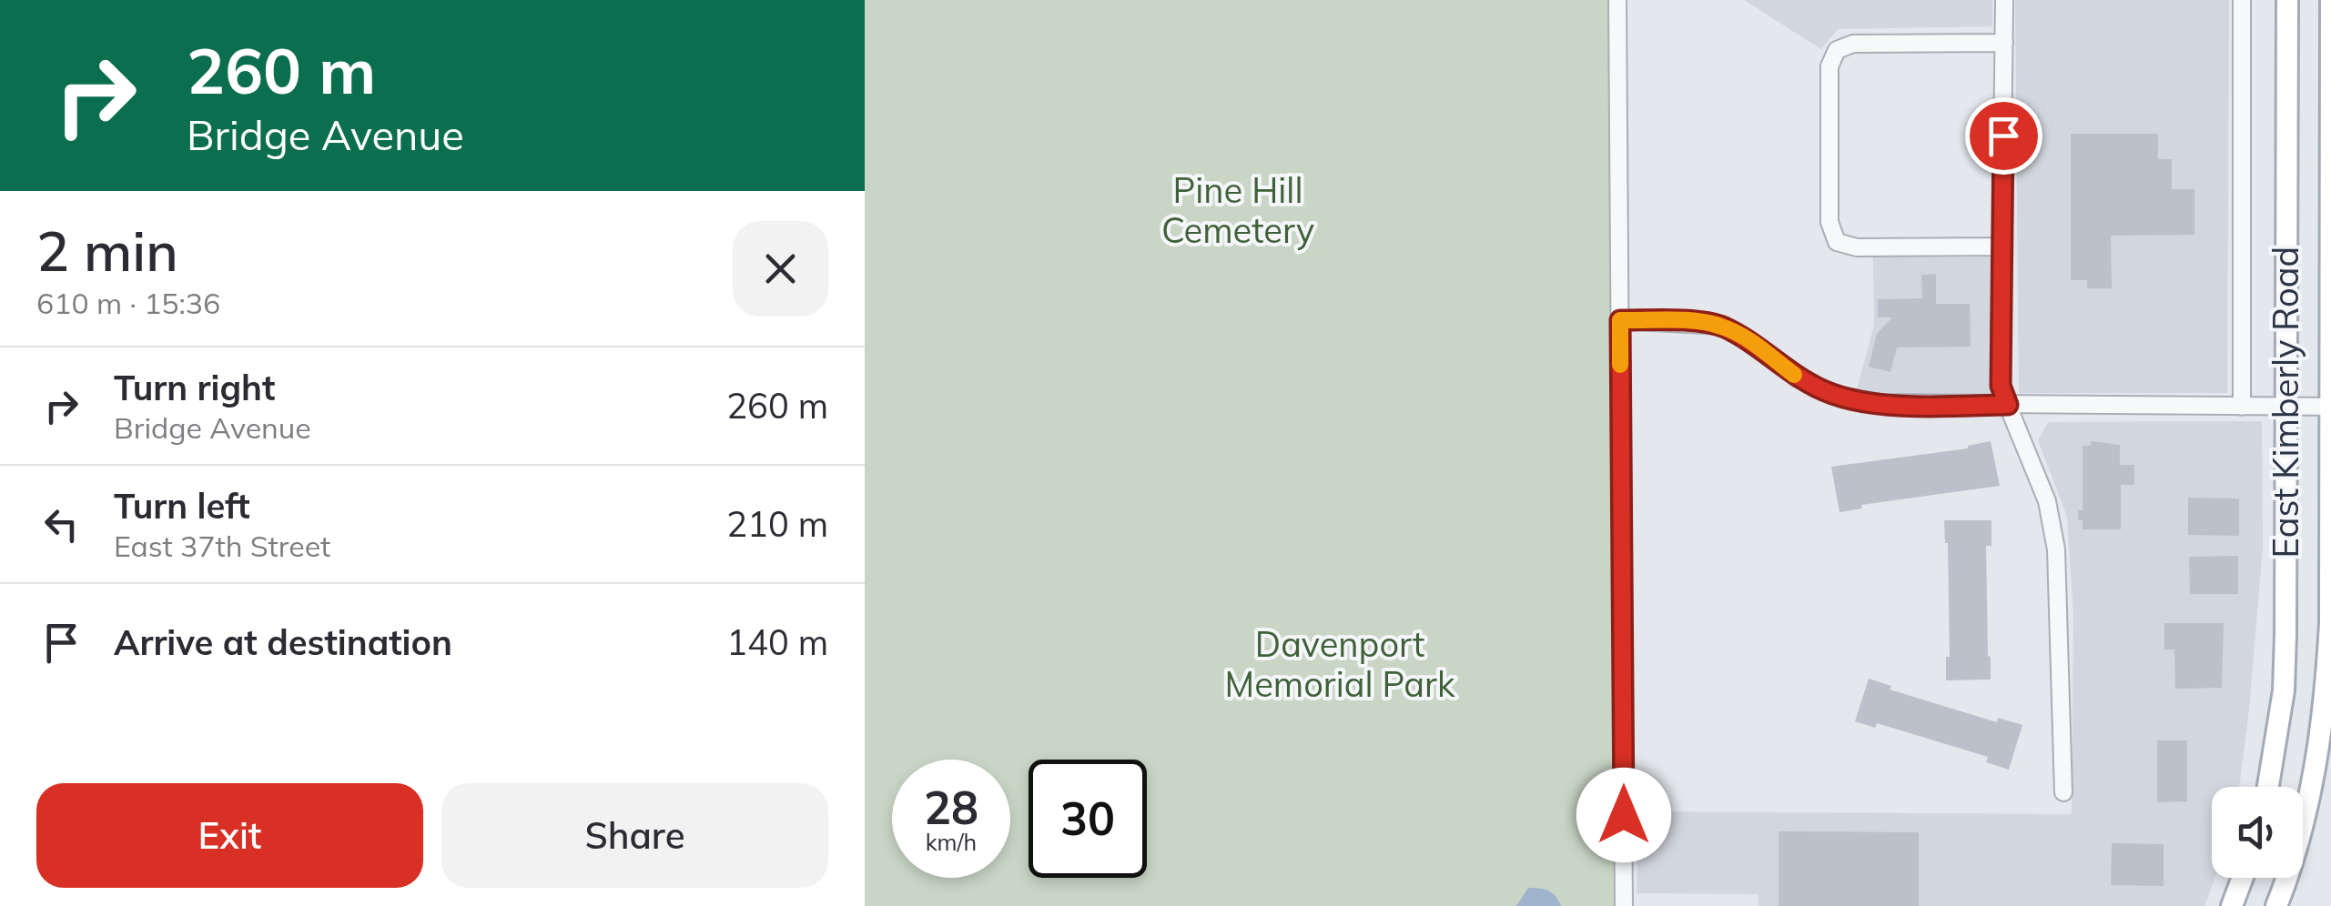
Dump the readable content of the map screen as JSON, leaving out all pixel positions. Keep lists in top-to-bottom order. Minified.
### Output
{"streets":{"main road":["East Kimberly Road"]},"parks":["Pine Hill Cemetery","Davenport Memorial Park"],"page":{"turn":["260 m","Bridge Avenue"],"heading":["2 min","610 m · 15:36"],"list":[{"name":"Turn right","note":"Bridge Avenue","value":"260 m"},{"name":"Turn left","note":"East 37th Street","value":"210 m"},{"name":"Arrive at destination","value":"140 m"}],"speed":"28 km/h","limit":"30","buttons":["Exit","Share"]}}
